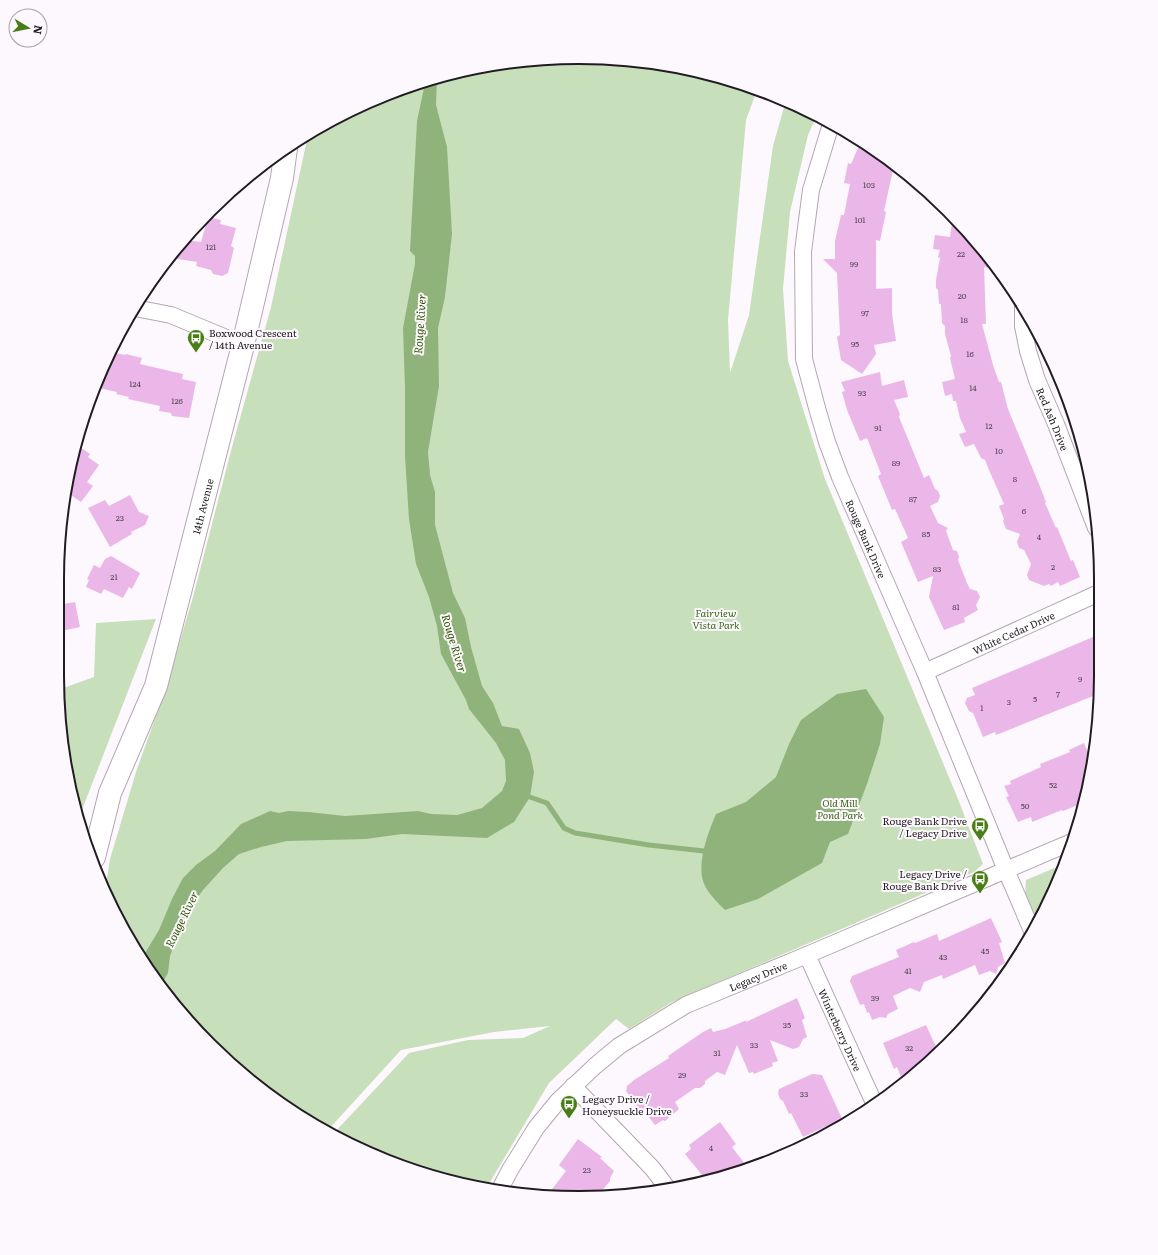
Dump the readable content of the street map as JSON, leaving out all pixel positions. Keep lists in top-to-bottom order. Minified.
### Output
{"streets":{"main road":["14th Avenue"],"street":["Red Ash Drive","Rouge Bank Drive","White Cedar Drive","Legacy Drive","Winterberry Drive"]},"crossings":[["Rouge Bank Drive","White Cedar Drive"],["Rouge Bank Drive","Legacy Drive"],["Legacy Drive","Winterberry Drive"]],"water":["Rouge River"],"parks":["Fairview Vista Park","Old Mill Pond Park"],"places":{"bus stop":["Boxwood Crescent / 14th Avenue","Rouge Bank Drive / Legacy Drive","Legacy Drive / Rouge Bank Drive","Legacy Drive / Honeysuckle Drive"]},"house_numbers":["103","101","121","22","99","20","97","18","95","16","124","14","93","126","12","91","10","89","8","87","6","23","85","4","2","83","21","81","9","7","5","3","1","52","50","45","43","41","39","35","33","32","31","29","33","4","23"],"north":"right"}
